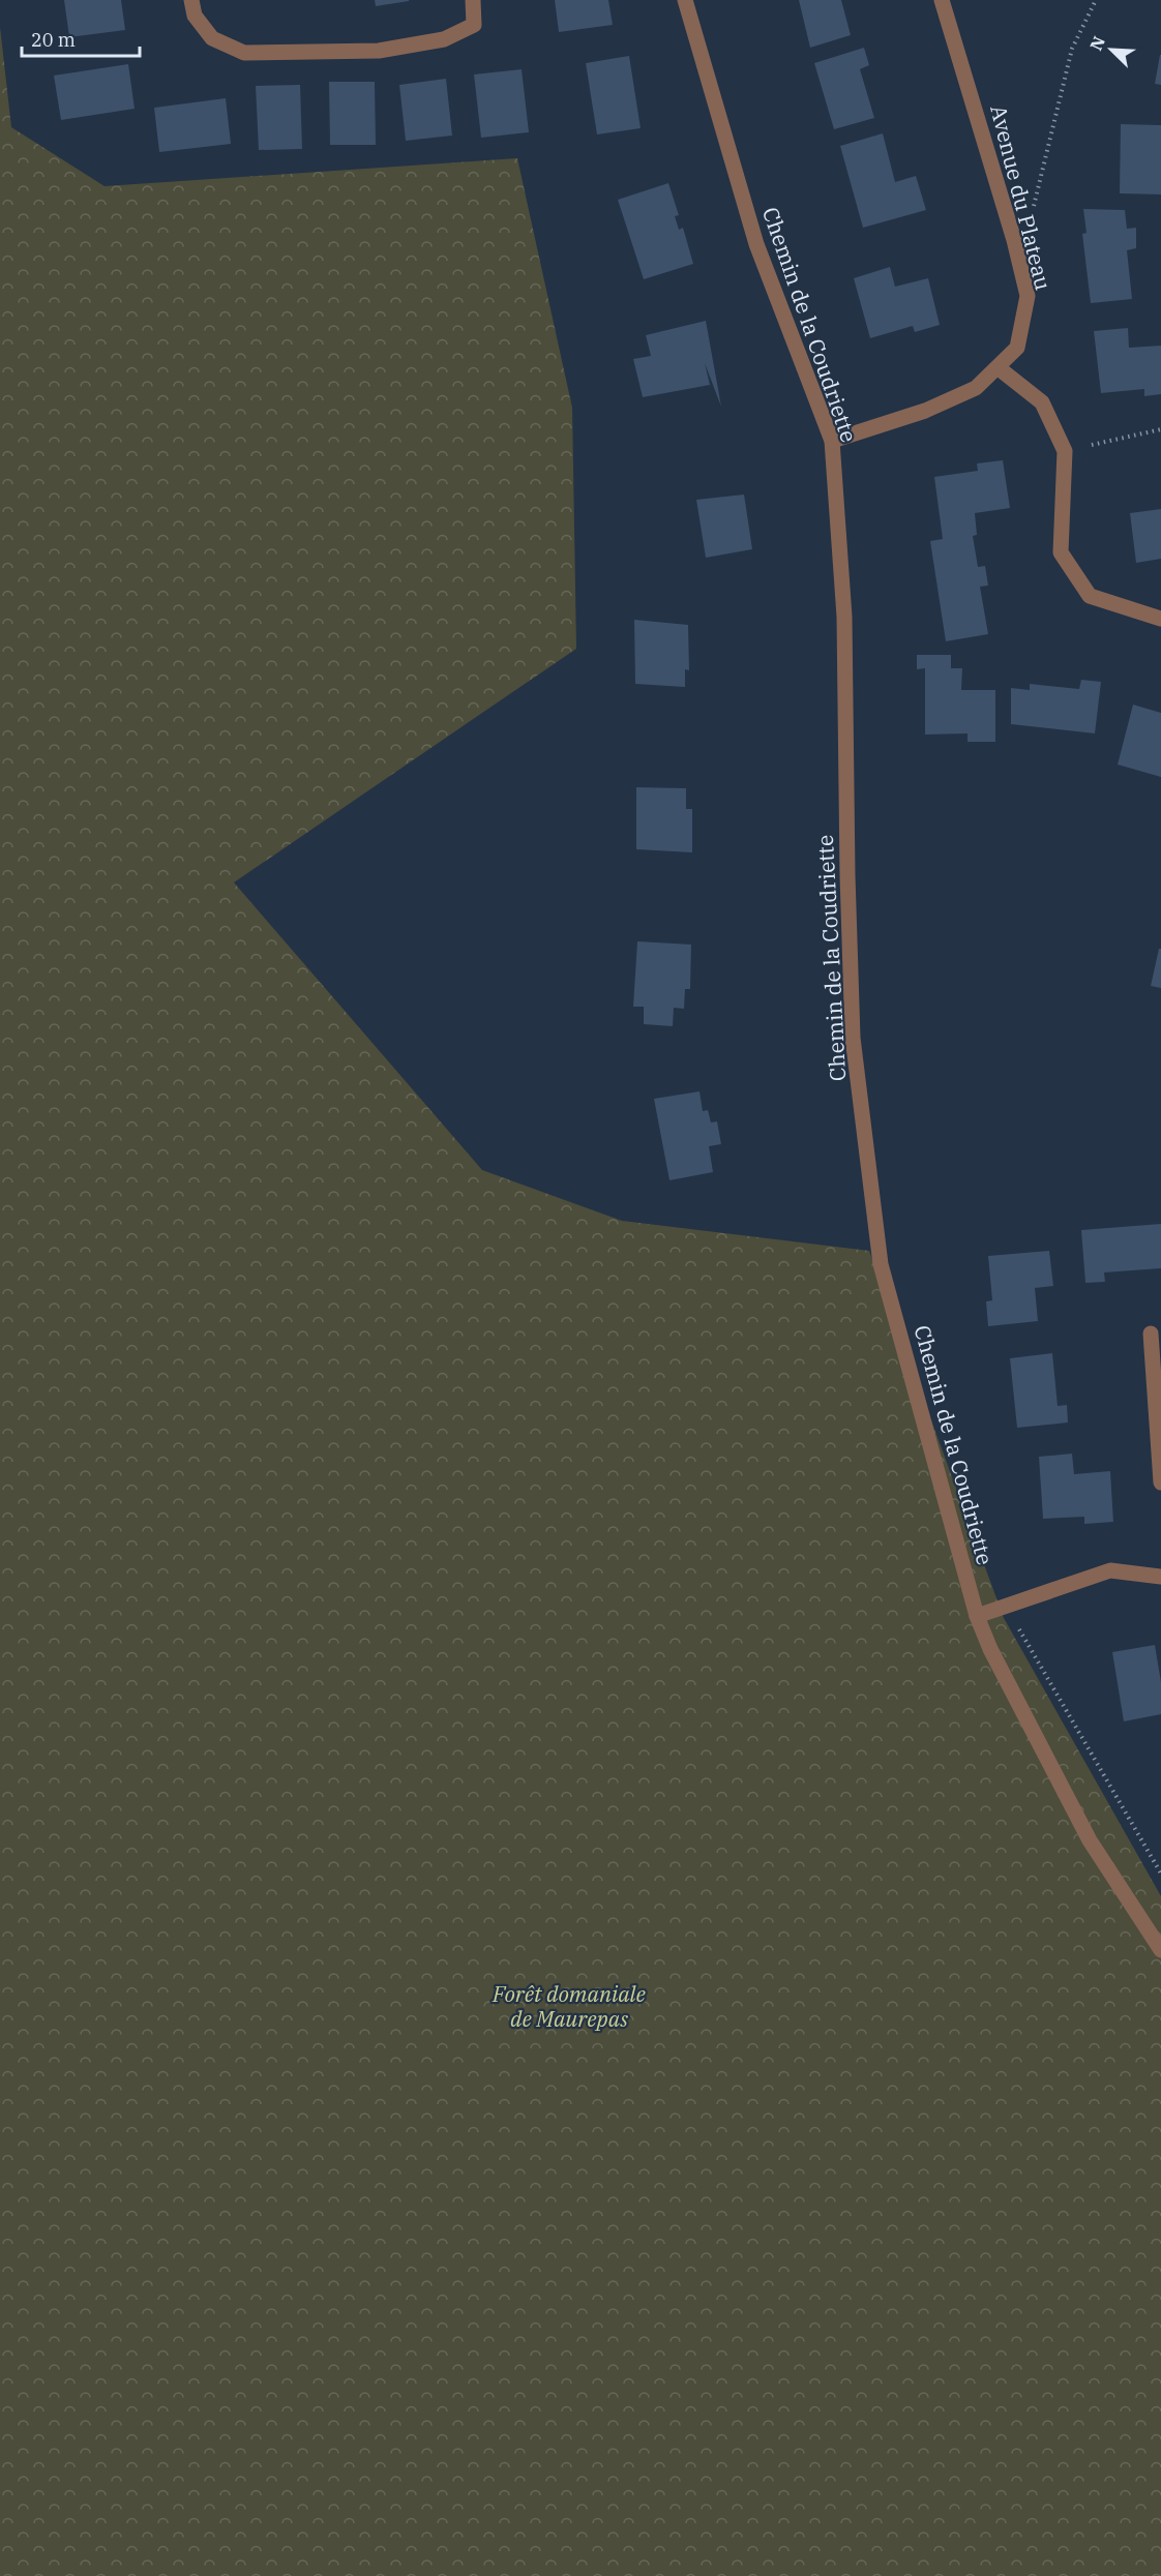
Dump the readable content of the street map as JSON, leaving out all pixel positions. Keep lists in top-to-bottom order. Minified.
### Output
{"streets":{"street":["Avenue du Plateau","Chemin de la Coudriette"]},"crossings":[["Avenue du Plateau","Chemin de la Coudriette"]],"parks":["Forêt domaniale de Maurepas"],"scale_bar":"20 m","north":"top left"}
